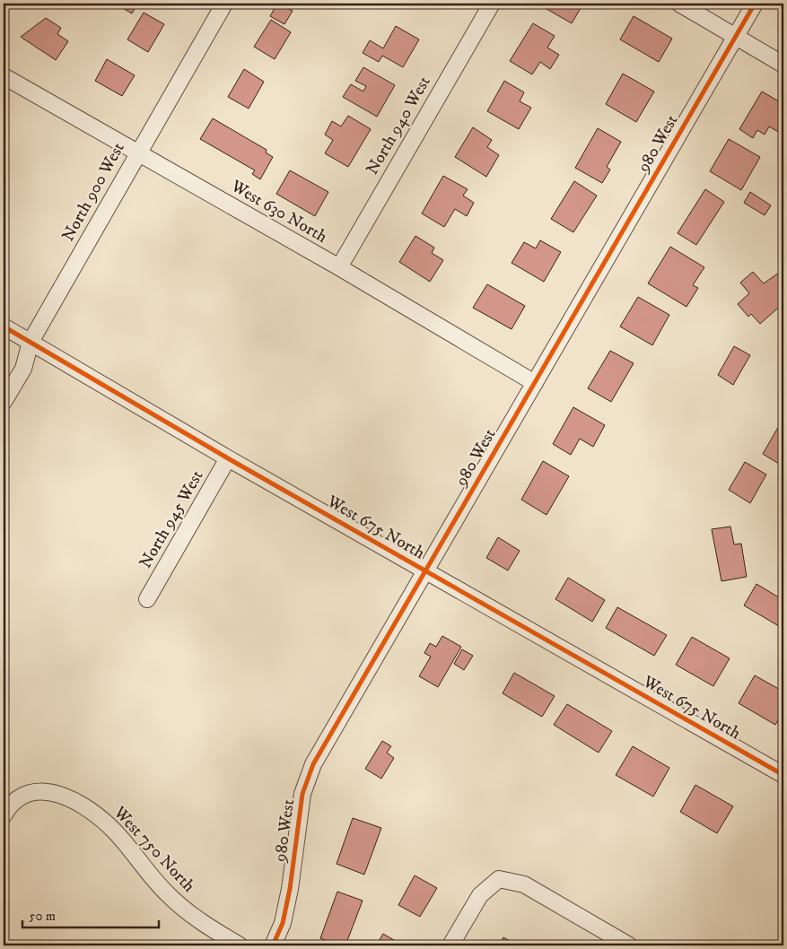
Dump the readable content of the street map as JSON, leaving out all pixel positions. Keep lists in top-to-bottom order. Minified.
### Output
{"streets":{"street":["North 940 West","980 West","North 900 West","West 630 North","North 945 West","West 675 North","West 750 North"]},"crossings":[["North 940 West","West 630 North"],["980 West","West 630 North"],["980 West","West 675 North"],["North 900 West","West 630 North"],["North 900 West","West 675 North"],["North 945 West","West 675 North"]],"scale_bar":"50 m"}
